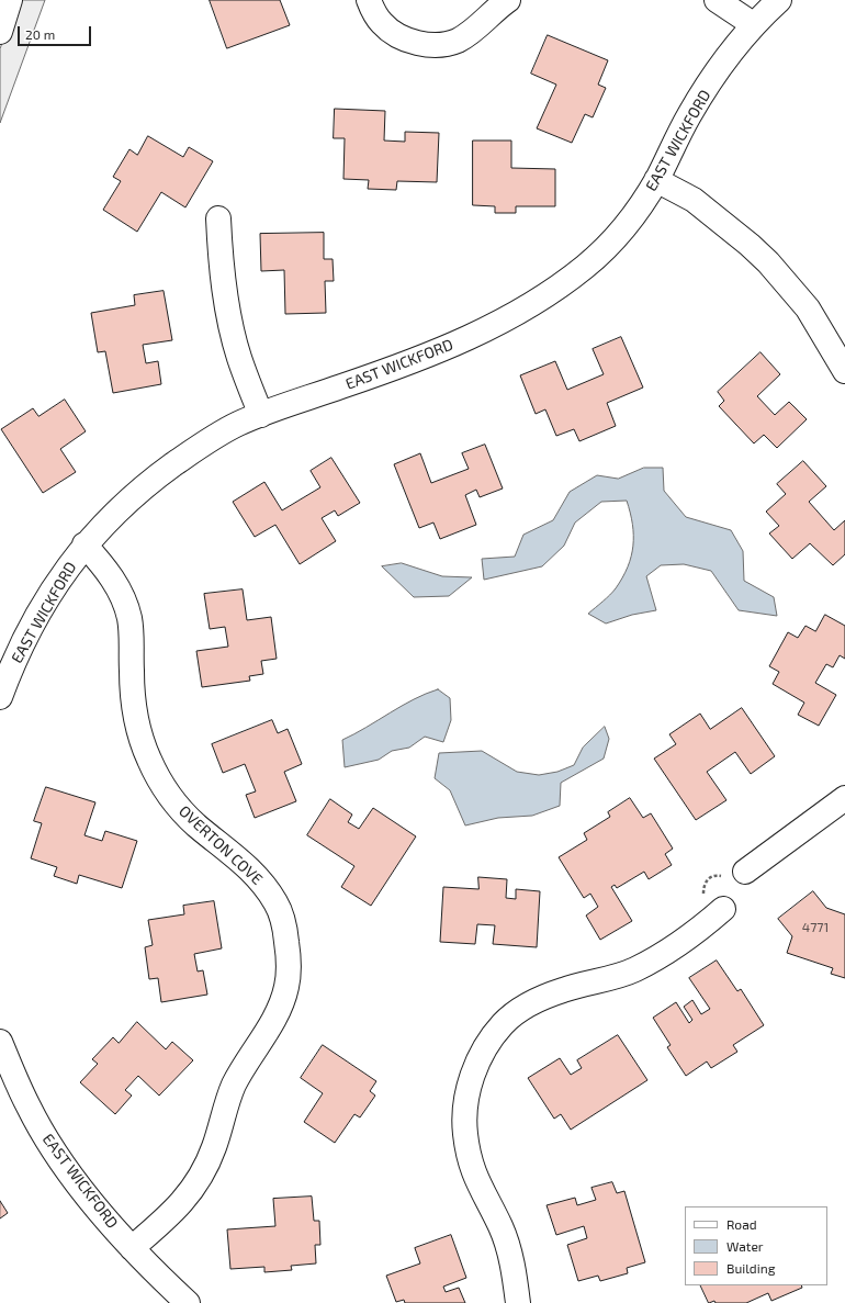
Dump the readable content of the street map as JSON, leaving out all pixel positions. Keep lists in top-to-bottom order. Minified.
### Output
{"streets":{"street":["EAST WICKFORD","OVERTON COVE"]},"crossings":[["EAST WICKFORD","OVERTON COVE"]],"house_numbers":["4771"],"legend":["Road","Water","Building"],"scale_bar":"20 m"}
